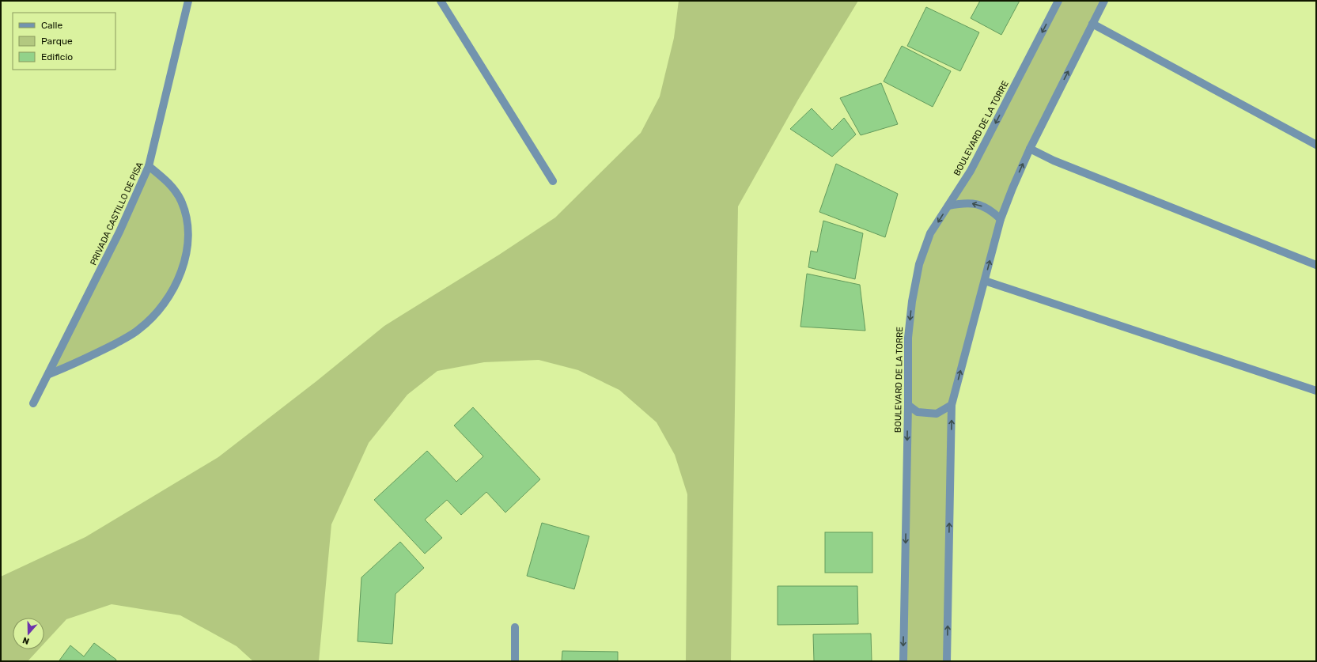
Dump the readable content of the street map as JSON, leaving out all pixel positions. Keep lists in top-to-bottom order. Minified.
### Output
{"streets":{"street":["BOULEVARD DE LA TORRE","PRIVADA CASTILLO DE PISA"]},"legend":["Calle","Parque","Edificio"],"north":"bottom"}
